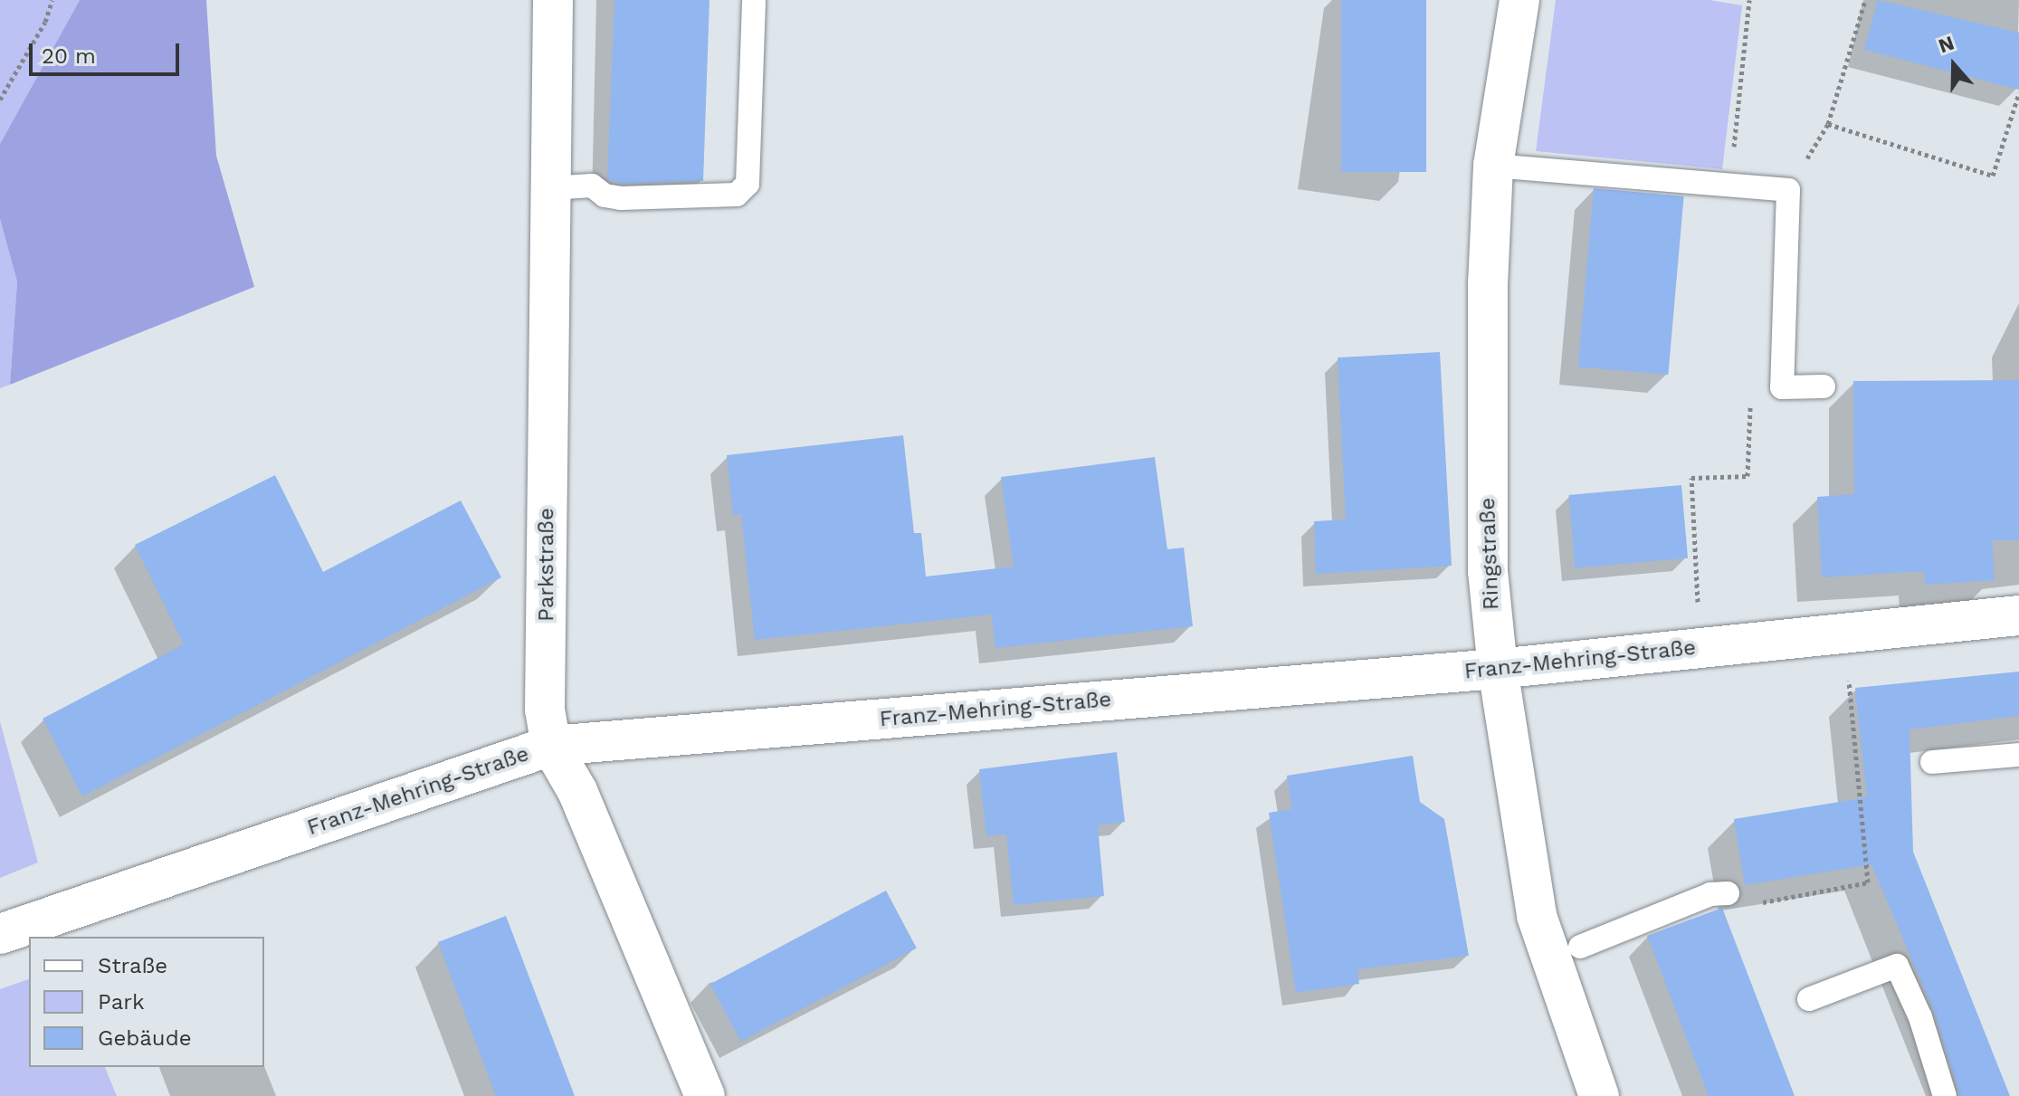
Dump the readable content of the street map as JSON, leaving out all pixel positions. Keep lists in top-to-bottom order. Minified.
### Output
{"streets":{"street":["Ringstraße","Parkstraße","Franz-Mehring-Straße"]},"crossings":[["Ringstraße","Franz-Mehring-Straße"],["Parkstraße","Franz-Mehring-Straße"]],"legend":["Straße","Park","Gebäude"],"scale_bar":"20 m","north":"top"}
